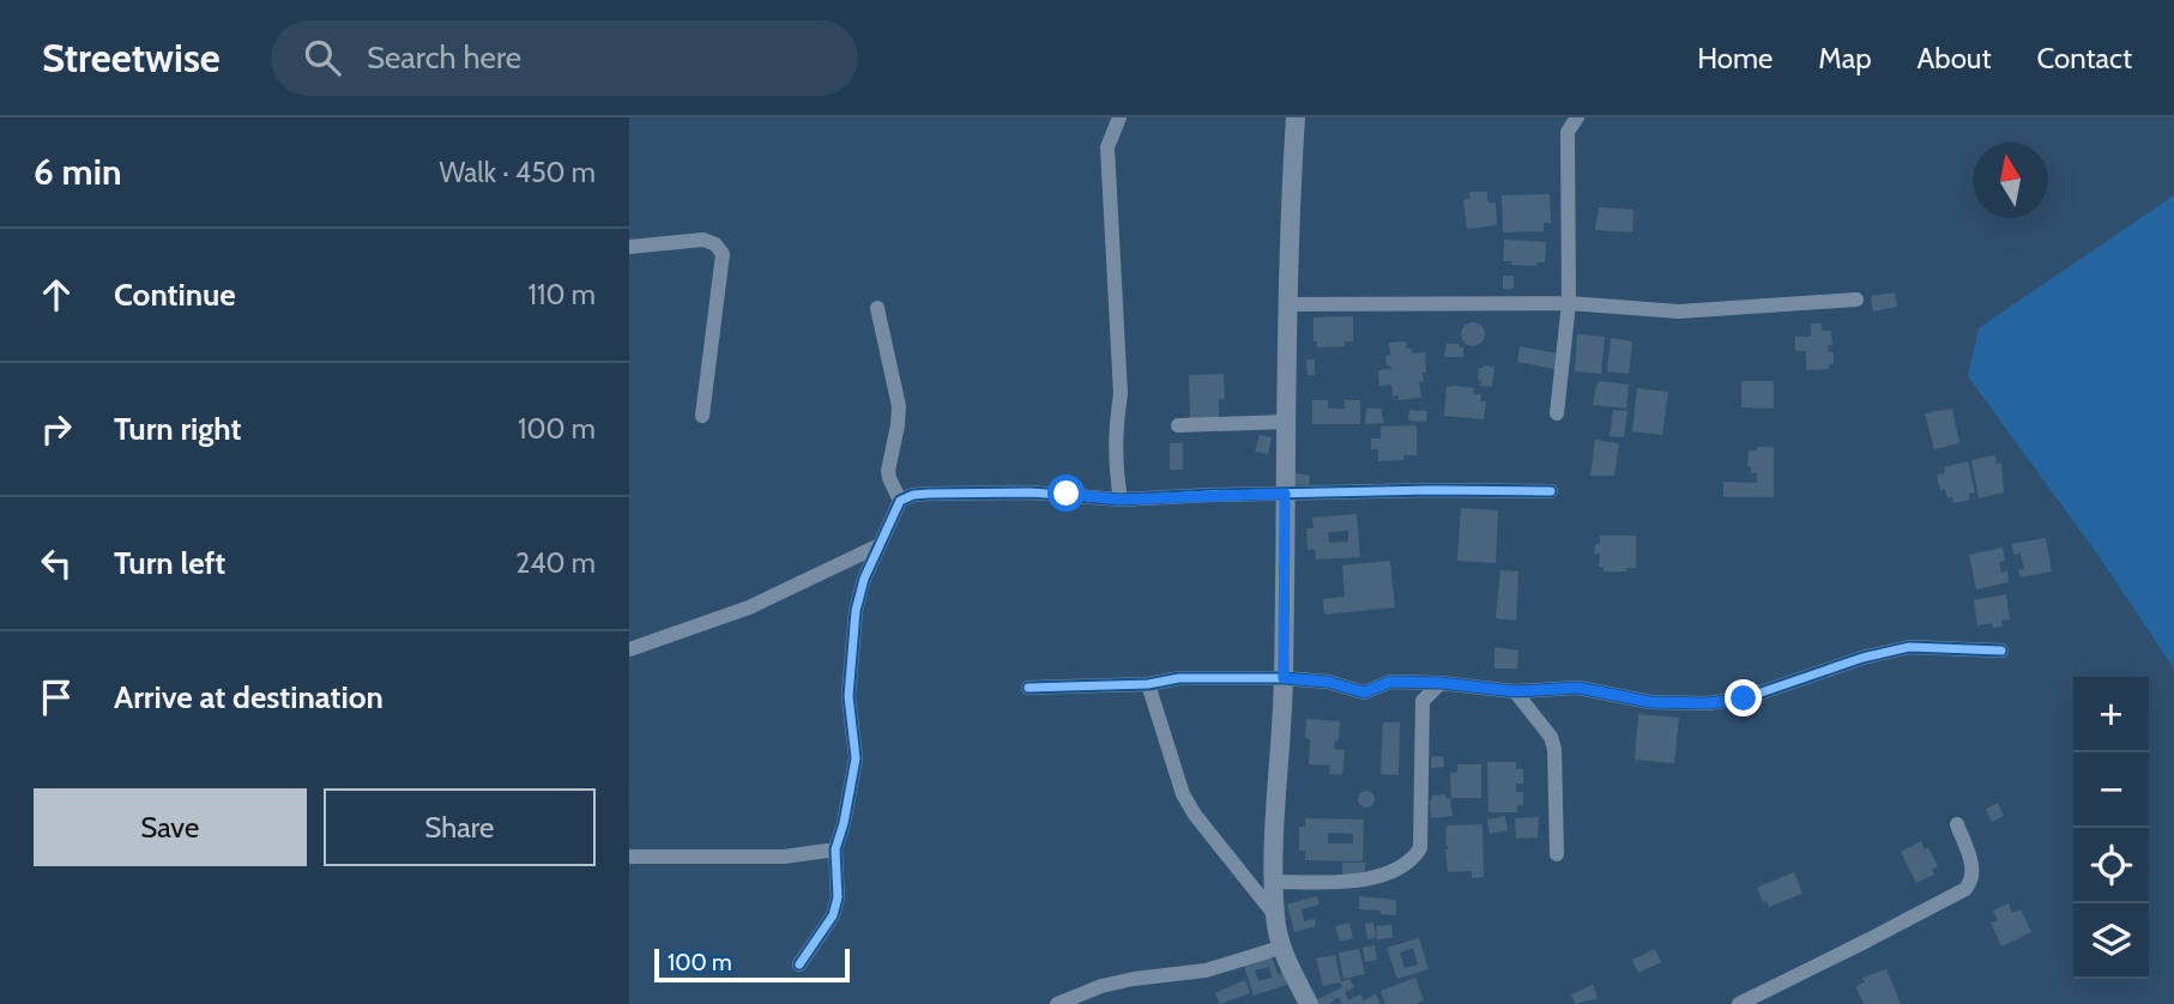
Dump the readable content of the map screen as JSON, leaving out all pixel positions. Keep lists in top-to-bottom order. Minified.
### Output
{"scale_bar":"100 m","north":"top","page":{"header":"Streetwise","search":"Search here","nav":["Home","Map","About","Contact"],"heading":["6 min","Walk · 450 m"],"list":[["Continue","110 m"],["Turn right","100 m"],["Turn left","240 m"],"Arrive at destination"],"map_buttons":["+","−"],"buttons":["Save","Share"],"scale":"100 m"}}
